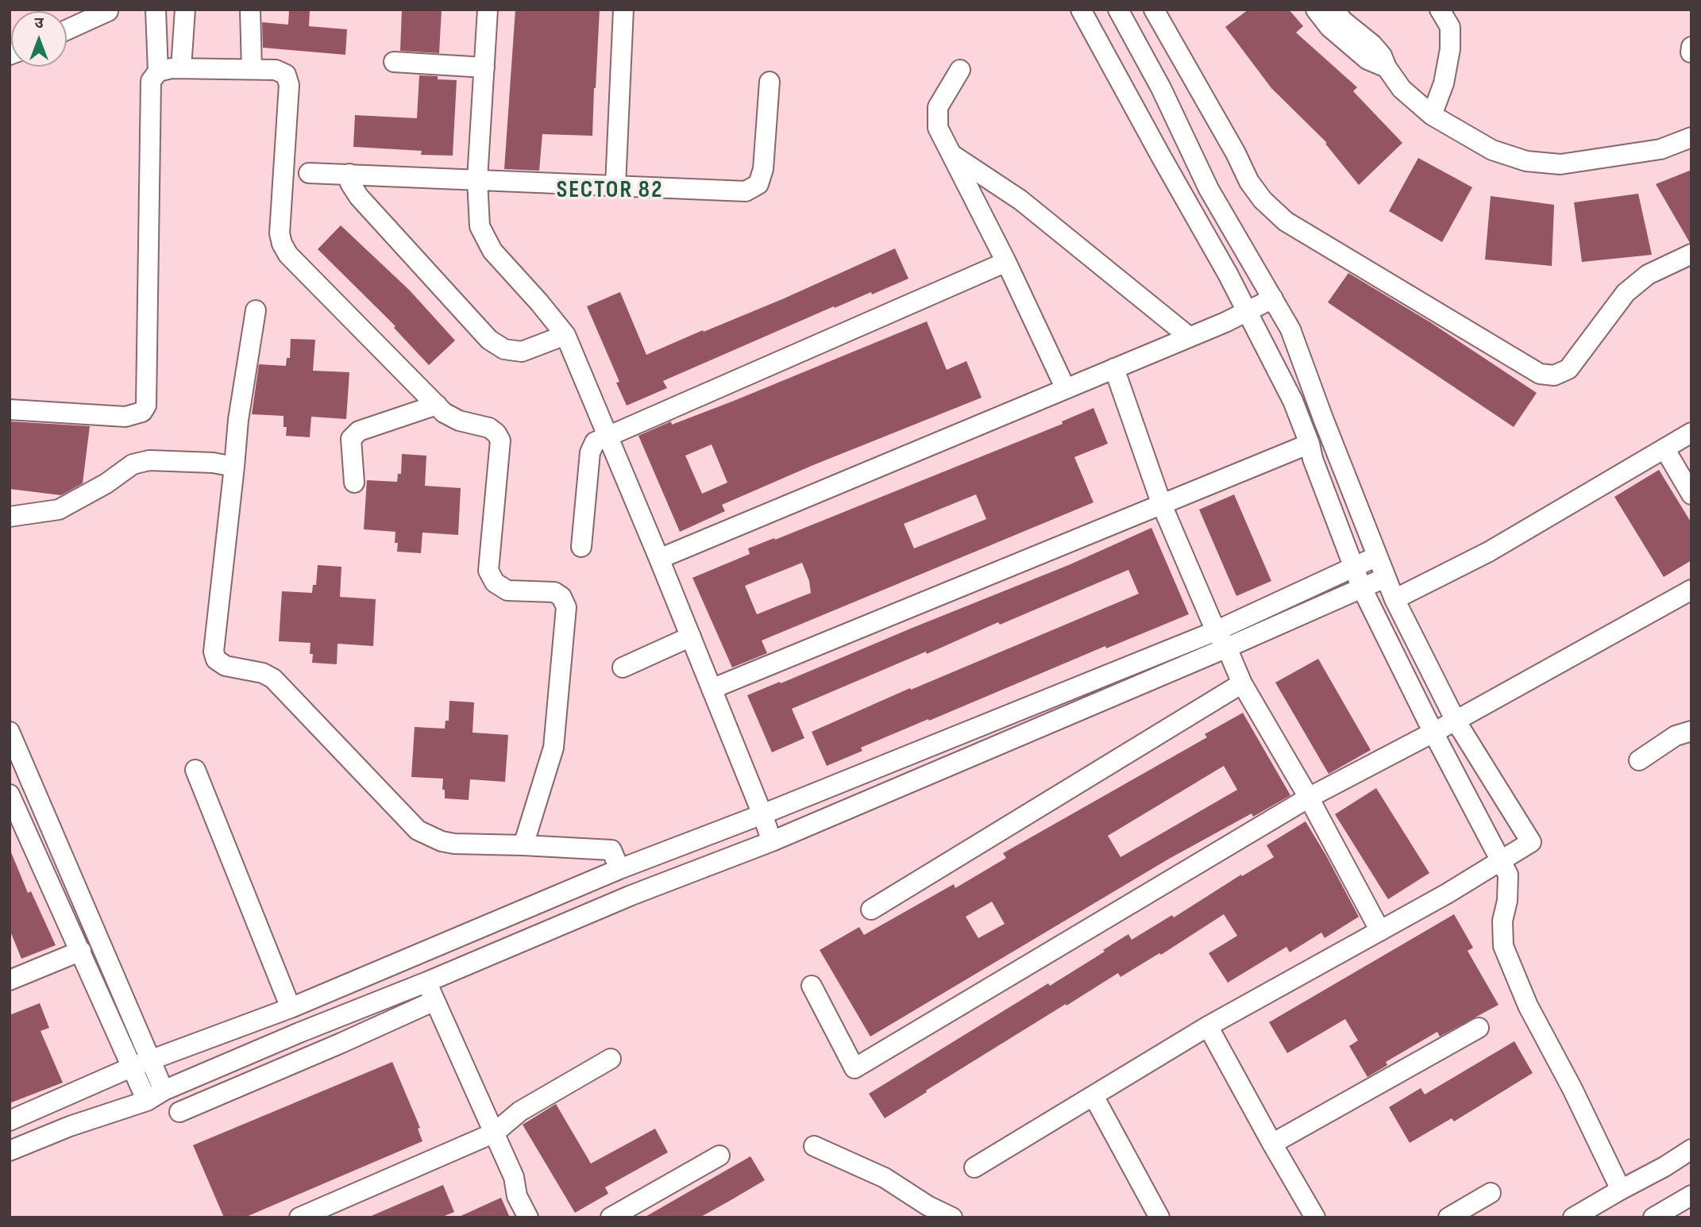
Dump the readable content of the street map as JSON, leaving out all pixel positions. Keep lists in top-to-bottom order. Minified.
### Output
{"districts":["SECTOR 82"],"north":"top"}
